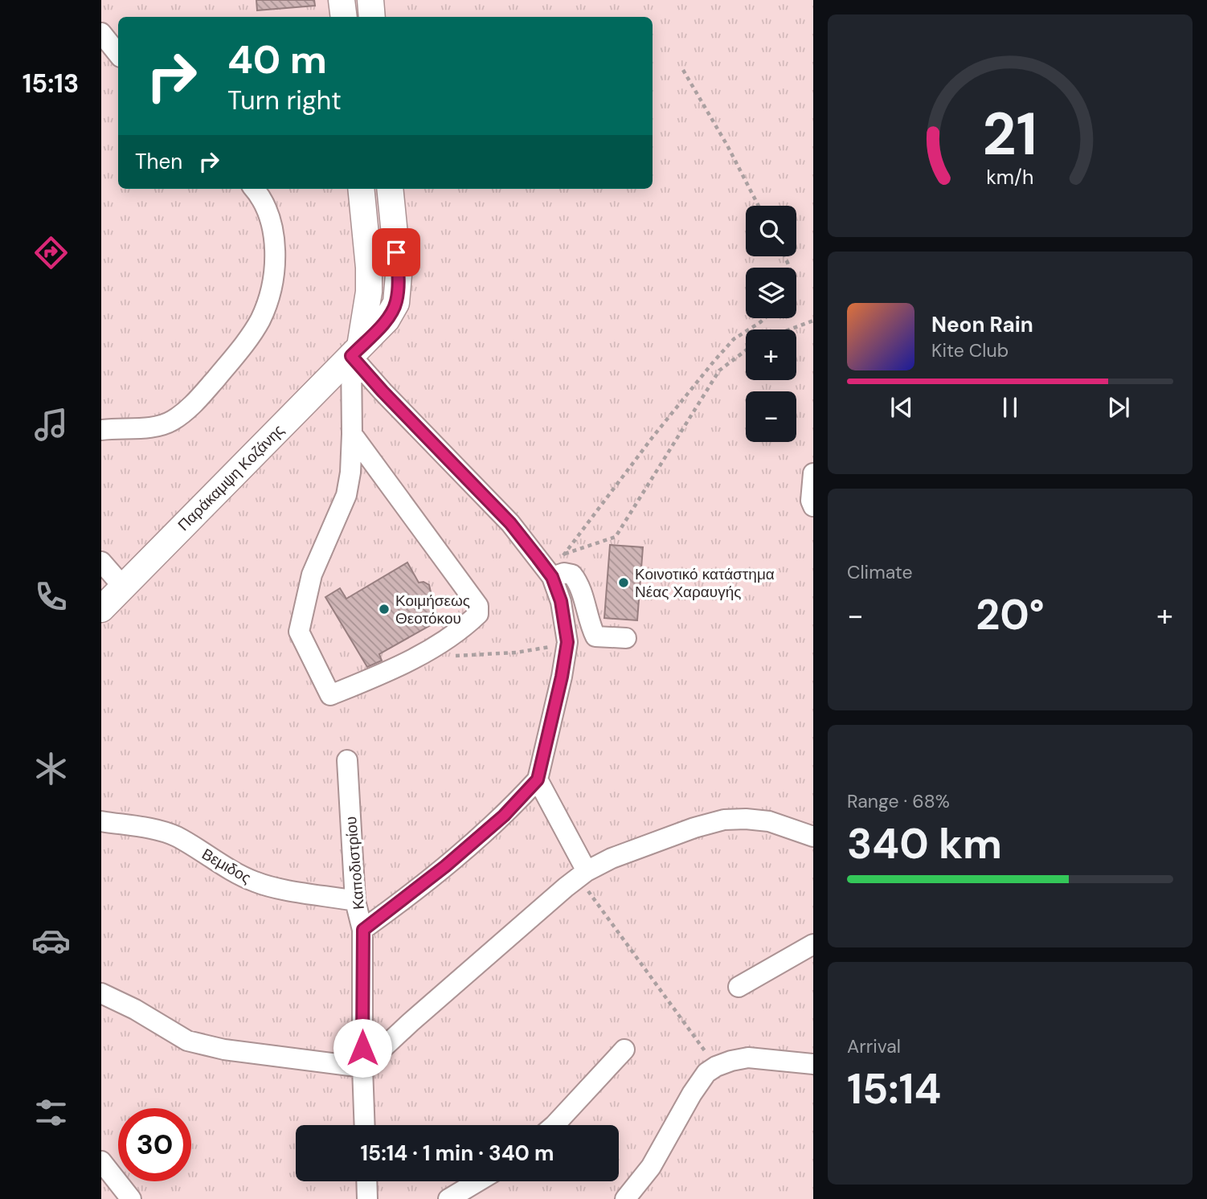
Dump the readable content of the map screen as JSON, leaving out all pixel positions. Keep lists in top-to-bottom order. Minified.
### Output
{"streets":{"main road":["Παράκαμψη Κοζάνης"],"street":["Καποδιστρίου","Βεμιδος"]},"crossings":[["Καποδιστρίου","Βεμιδος"]],"places":["Κοινοτικό κατάστημα Νέας Χαραυγής","Κοιμήσεως Θεοτόκου"],"page":{"tabs":"15:13","turn":["40 m","Turn right"],"then":"Then","map_buttons":["+","−"],"song":["Neon Rain","Kite Club"],"tile":["Climate",["Range · 68%","340 km"],["Arrival","15:14"]],"heat":["−","20°","+"],"limit":"30","trip":"15:14 · 1 min · 340 m","gauge":["21","km/h"]}}
